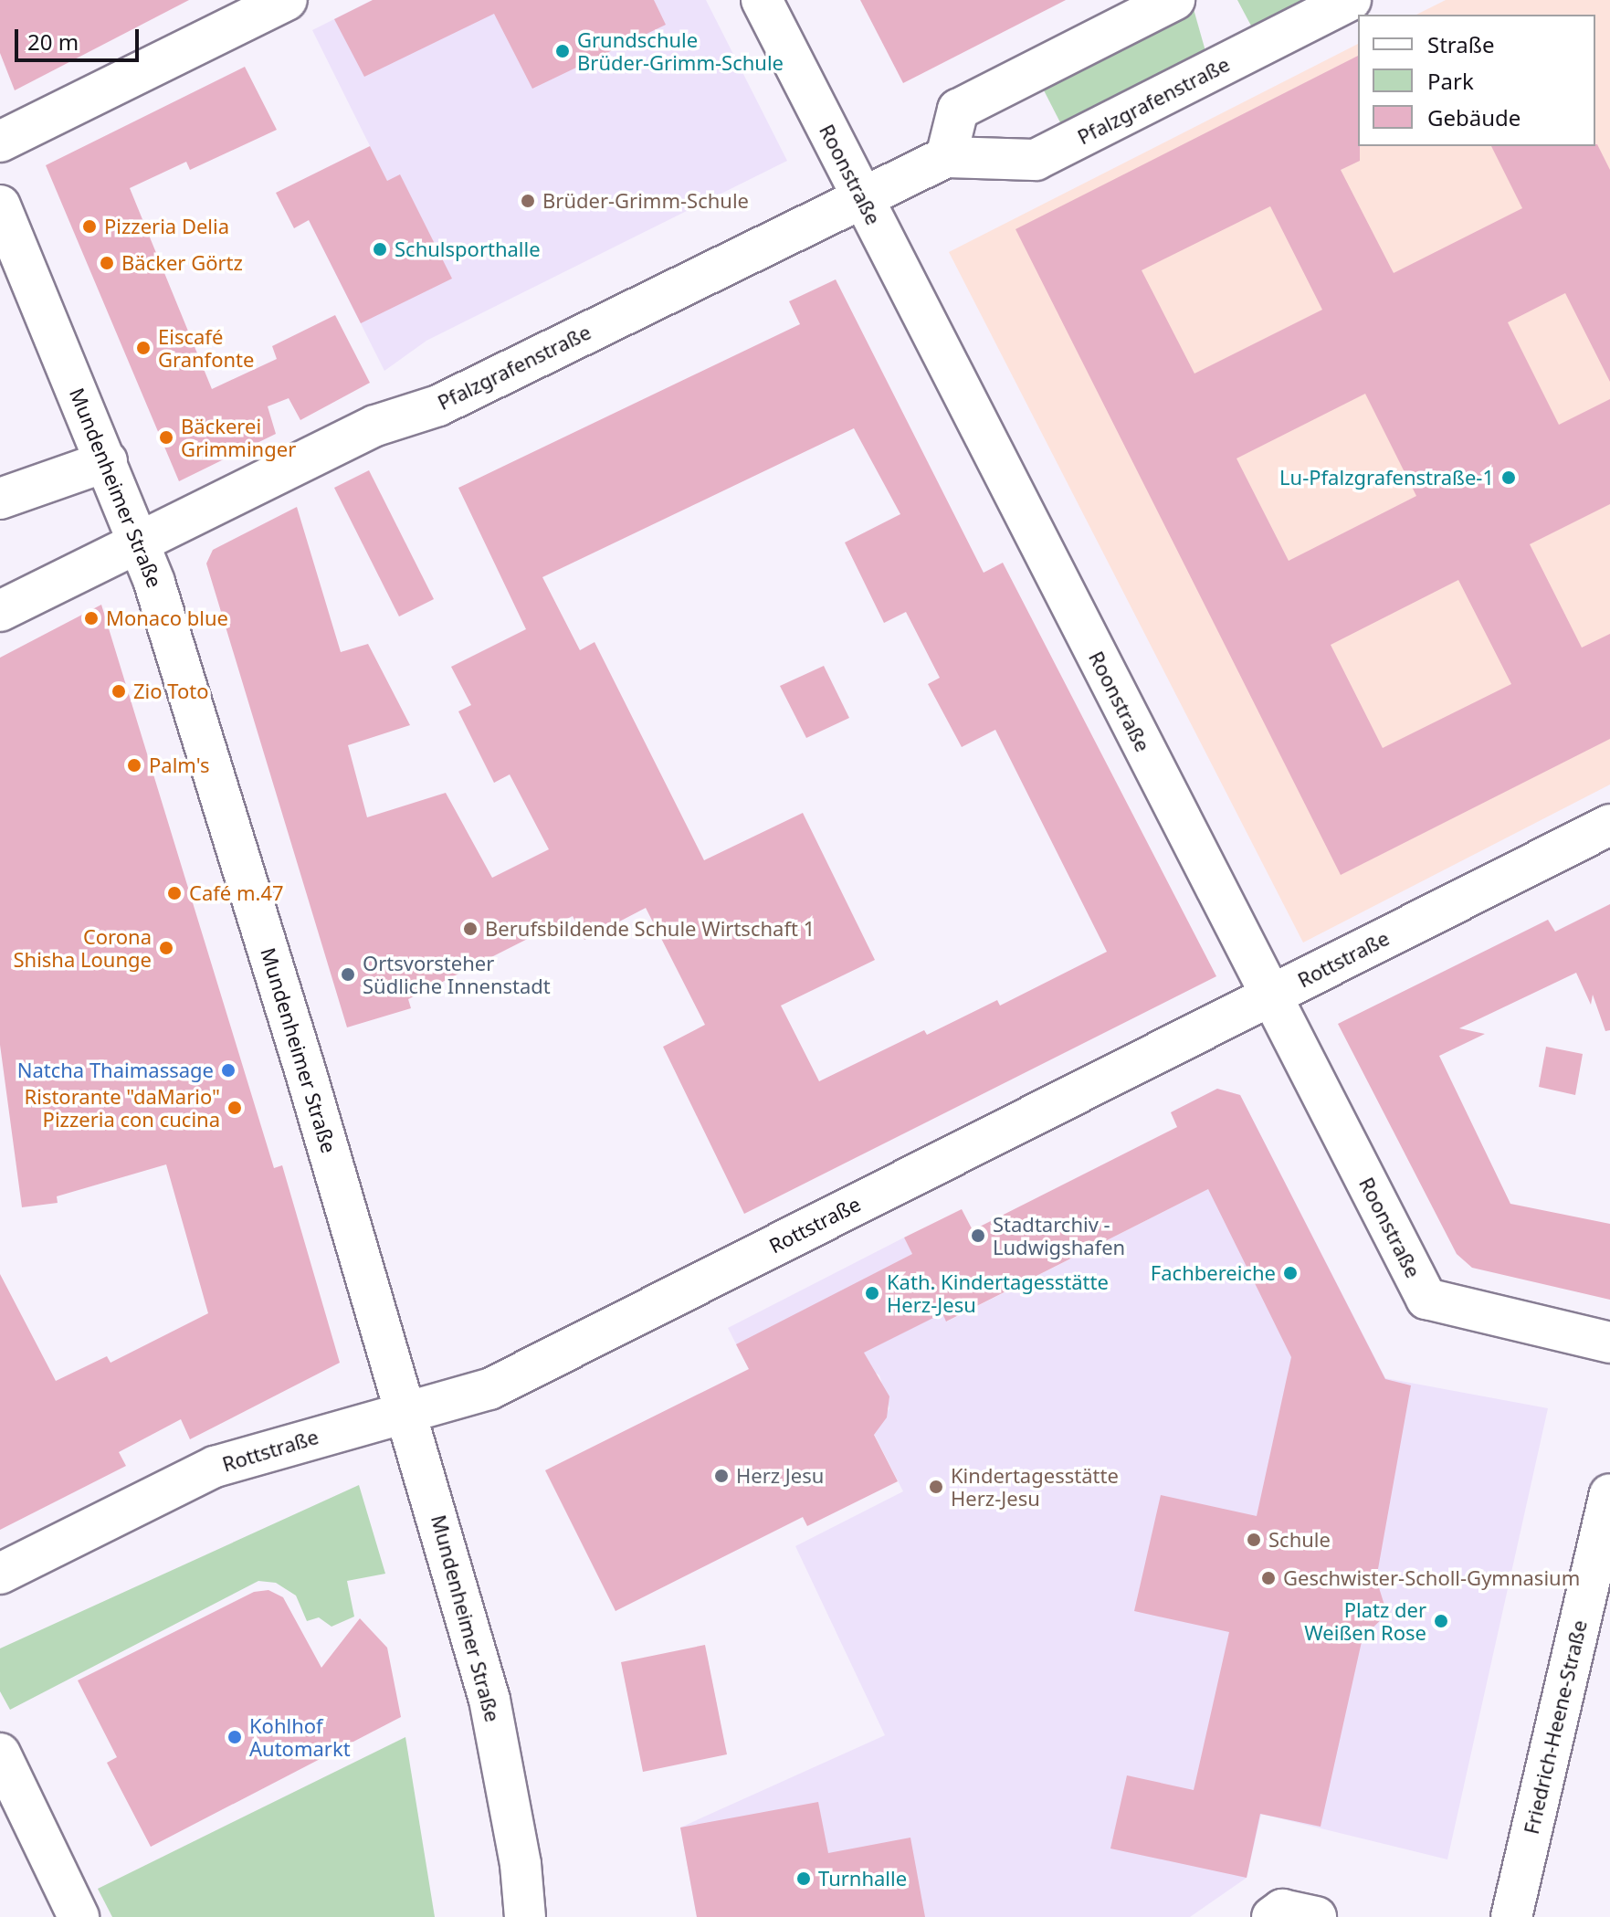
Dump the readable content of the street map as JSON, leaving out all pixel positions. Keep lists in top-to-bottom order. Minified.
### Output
{"streets":{"street":["Pfalzgrafenstraße","Roonstraße","Mundenheimer Straße","Rottstraße","Friedrich-Heene-Straße"]},"crossings":[["Pfalzgrafenstraße","Roonstraße"],["Pfalzgrafenstraße","Mundenheimer Straße"],["Roonstraße","Rottstraße"],["Mundenheimer Straße","Rottstraße"]],"places":["Grundschule Brüder-Grimm-Schule","Brüder-Grimm-Schule","Pizzeria Delia","Schulsporthalle","Bäcker Görtz","Eiscafé Granfonte","Bäckerei Grimminger","Lu-Pfalzgrafenstraße-1","Monaco blue","Zio Toto","Palm's","Café m.47","Berufsbildende Schule Wirtschaft 1","Corona Shisha Lounge","Ortsvorsteher Südliche Innenstadt","Natcha Thaimassage","Ristorante \"daMario\" Pizzeria con cucina","Stadtarchiv - Ludwigshafen","Fachbereiche","Kath. Kindertagesstätte Herz-Jesu","Herz Jesu","Kindertagesstätte Herz-Jesu","Schule","Geschwister-Scholl-Gymnasium","Platz der Weißen Rose","Kohlhof Automarkt","Turnhalle"],"legend":["Straße","Park","Gebäude"],"scale_bar":"20 m"}
